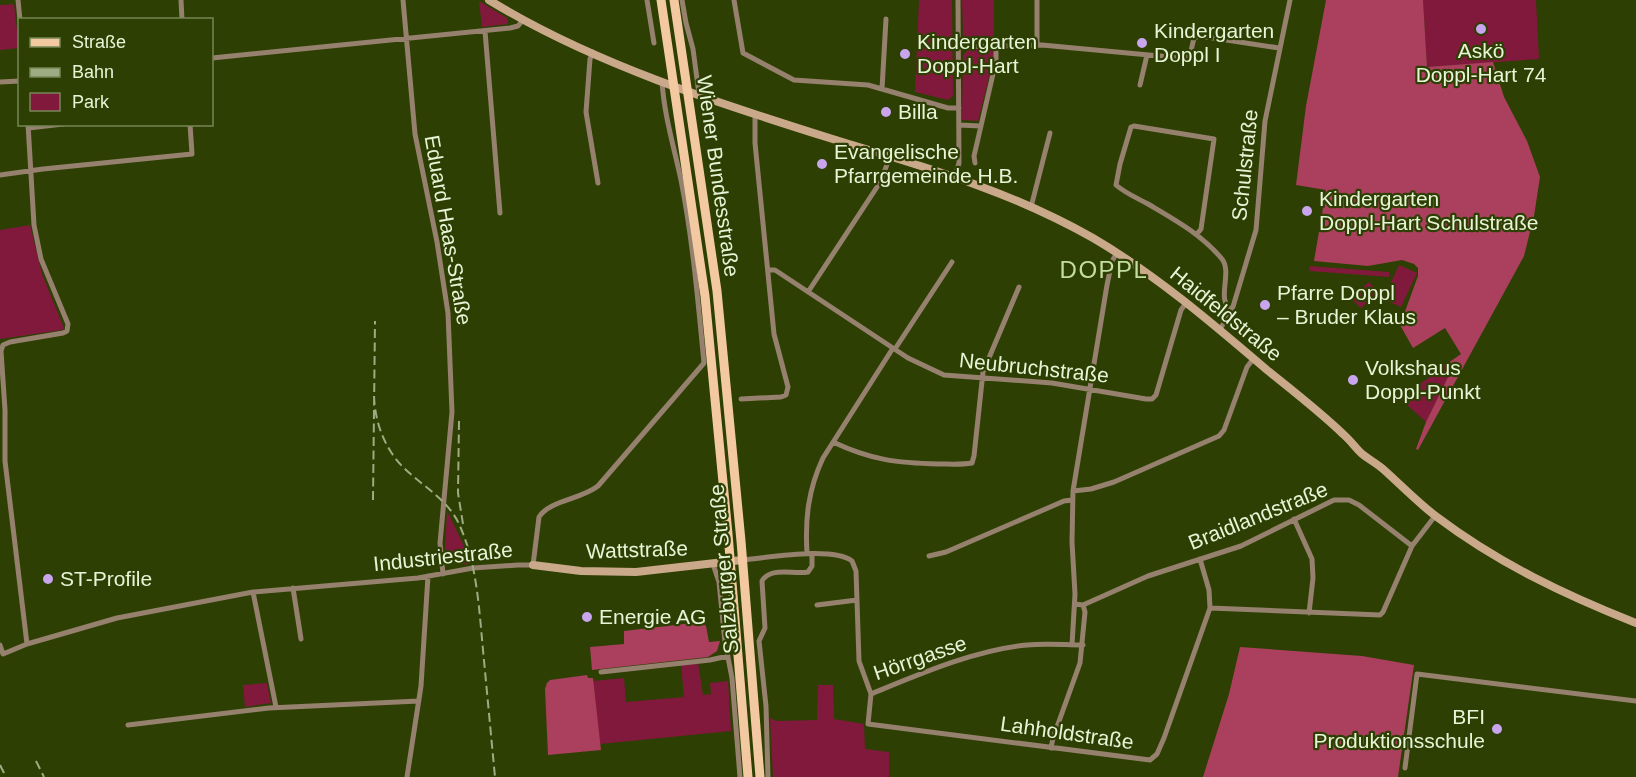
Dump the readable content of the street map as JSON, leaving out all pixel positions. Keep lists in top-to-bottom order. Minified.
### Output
{"streets":{"main road":["Wiener Bundesstraße","Salzburger Straße"],"street":["Schulstraße","Eduard Haas-Straße","Haidfeldstraße","Neubruchstraße","Braidlandstraße","Wattstraße","Industriestraße","Hörrgasse","Lahholdstraße"]},"crossings":[["Schulstraße","Haidfeldstraße"],["Wiener Bundesstraße","Haidfeldstraße"],["Wiener Bundesstraße","Industriestraße"],["Wiener Bundesstraße","Salzburger Straße"],["Eduard Haas-Straße","Industriestraße"],["Haidfeldstraße","Neubruchstraße"],["Braidlandstraße","Lahholdstraße"],["Wattstraße","Industriestraße"],["Wattstraße","Salzburger Straße"],["Industriestraße","Salzburger Straße"],["Salzburger Straße","Hörrgasse"],["Hörrgasse","Lahholdstraße"]],"districts":["DOPPL"],"places":["Askö Doppl-Hart 74","Kindergarten Doppl I","Kindergarten Doppl-Hart","Billa","Evangelische Pfarrgemeinde H.B.","Kindergarten Doppl-Hart Schulstraße","Pfarre Doppl – Bruder Klaus","Volkshaus Doppl-Punkt","ST-Profile","Energie AG","BFI Produktionsschule"],"legend":["Straße","Bahn","Park"]}
